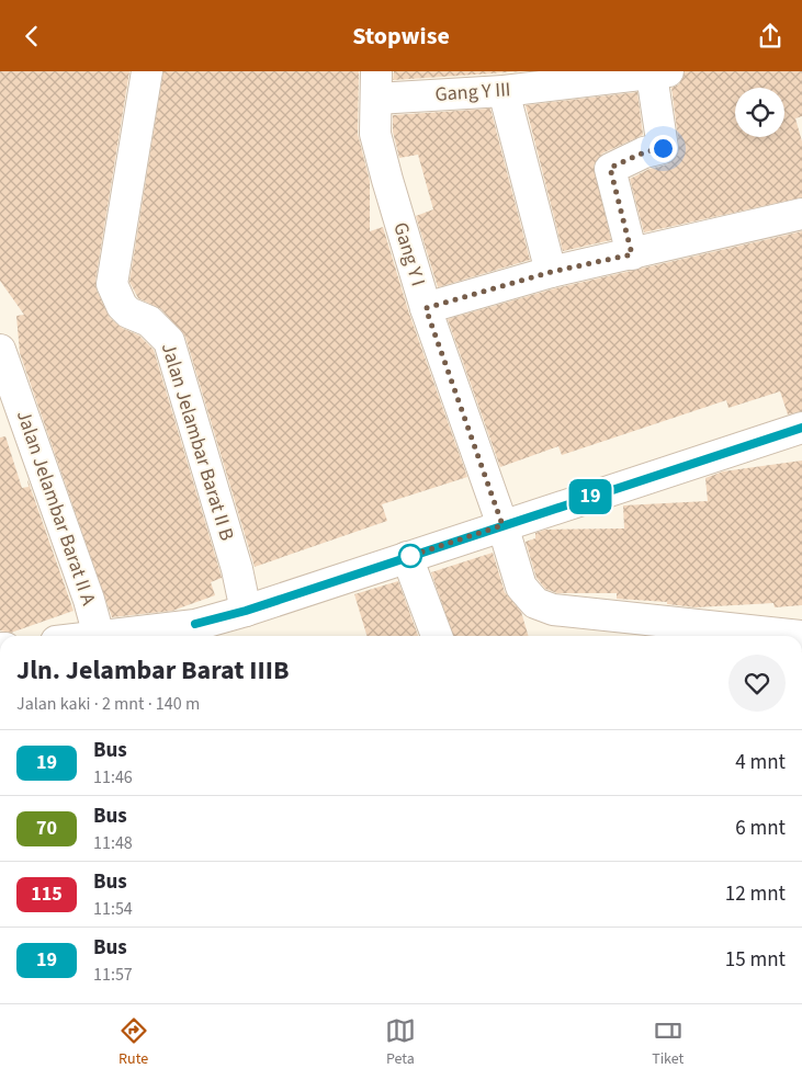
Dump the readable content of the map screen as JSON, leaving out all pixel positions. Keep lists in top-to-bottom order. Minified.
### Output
{"streets":{"street":["Gang Y III","Gang Y I","Jalan Jelambar Barat II B","Jalan Jelambar Barat II A"]},"crossings":[["Gang Y III","Gang Y I"]],"lines":["bus line 19"],"page":{"header":"Stopwise","on_map":"19","heading":["Jln. Jelambar Barat IIIB","Jalan kaki · 2 mnt · 140 m"],"list":[{"mark":"19","name":"Bus","note":"11:46","value":"4 mnt"},{"mark":"70","name":"Bus","note":"11:48","value":"6 mnt"},{"mark":"115","name":"Bus","note":"11:54","value":"12 mnt"},{"mark":"19","name":"Bus","note":"11:57","value":"15 mnt"}],"tabs":["Rute","Peta","Tiket"]}}
